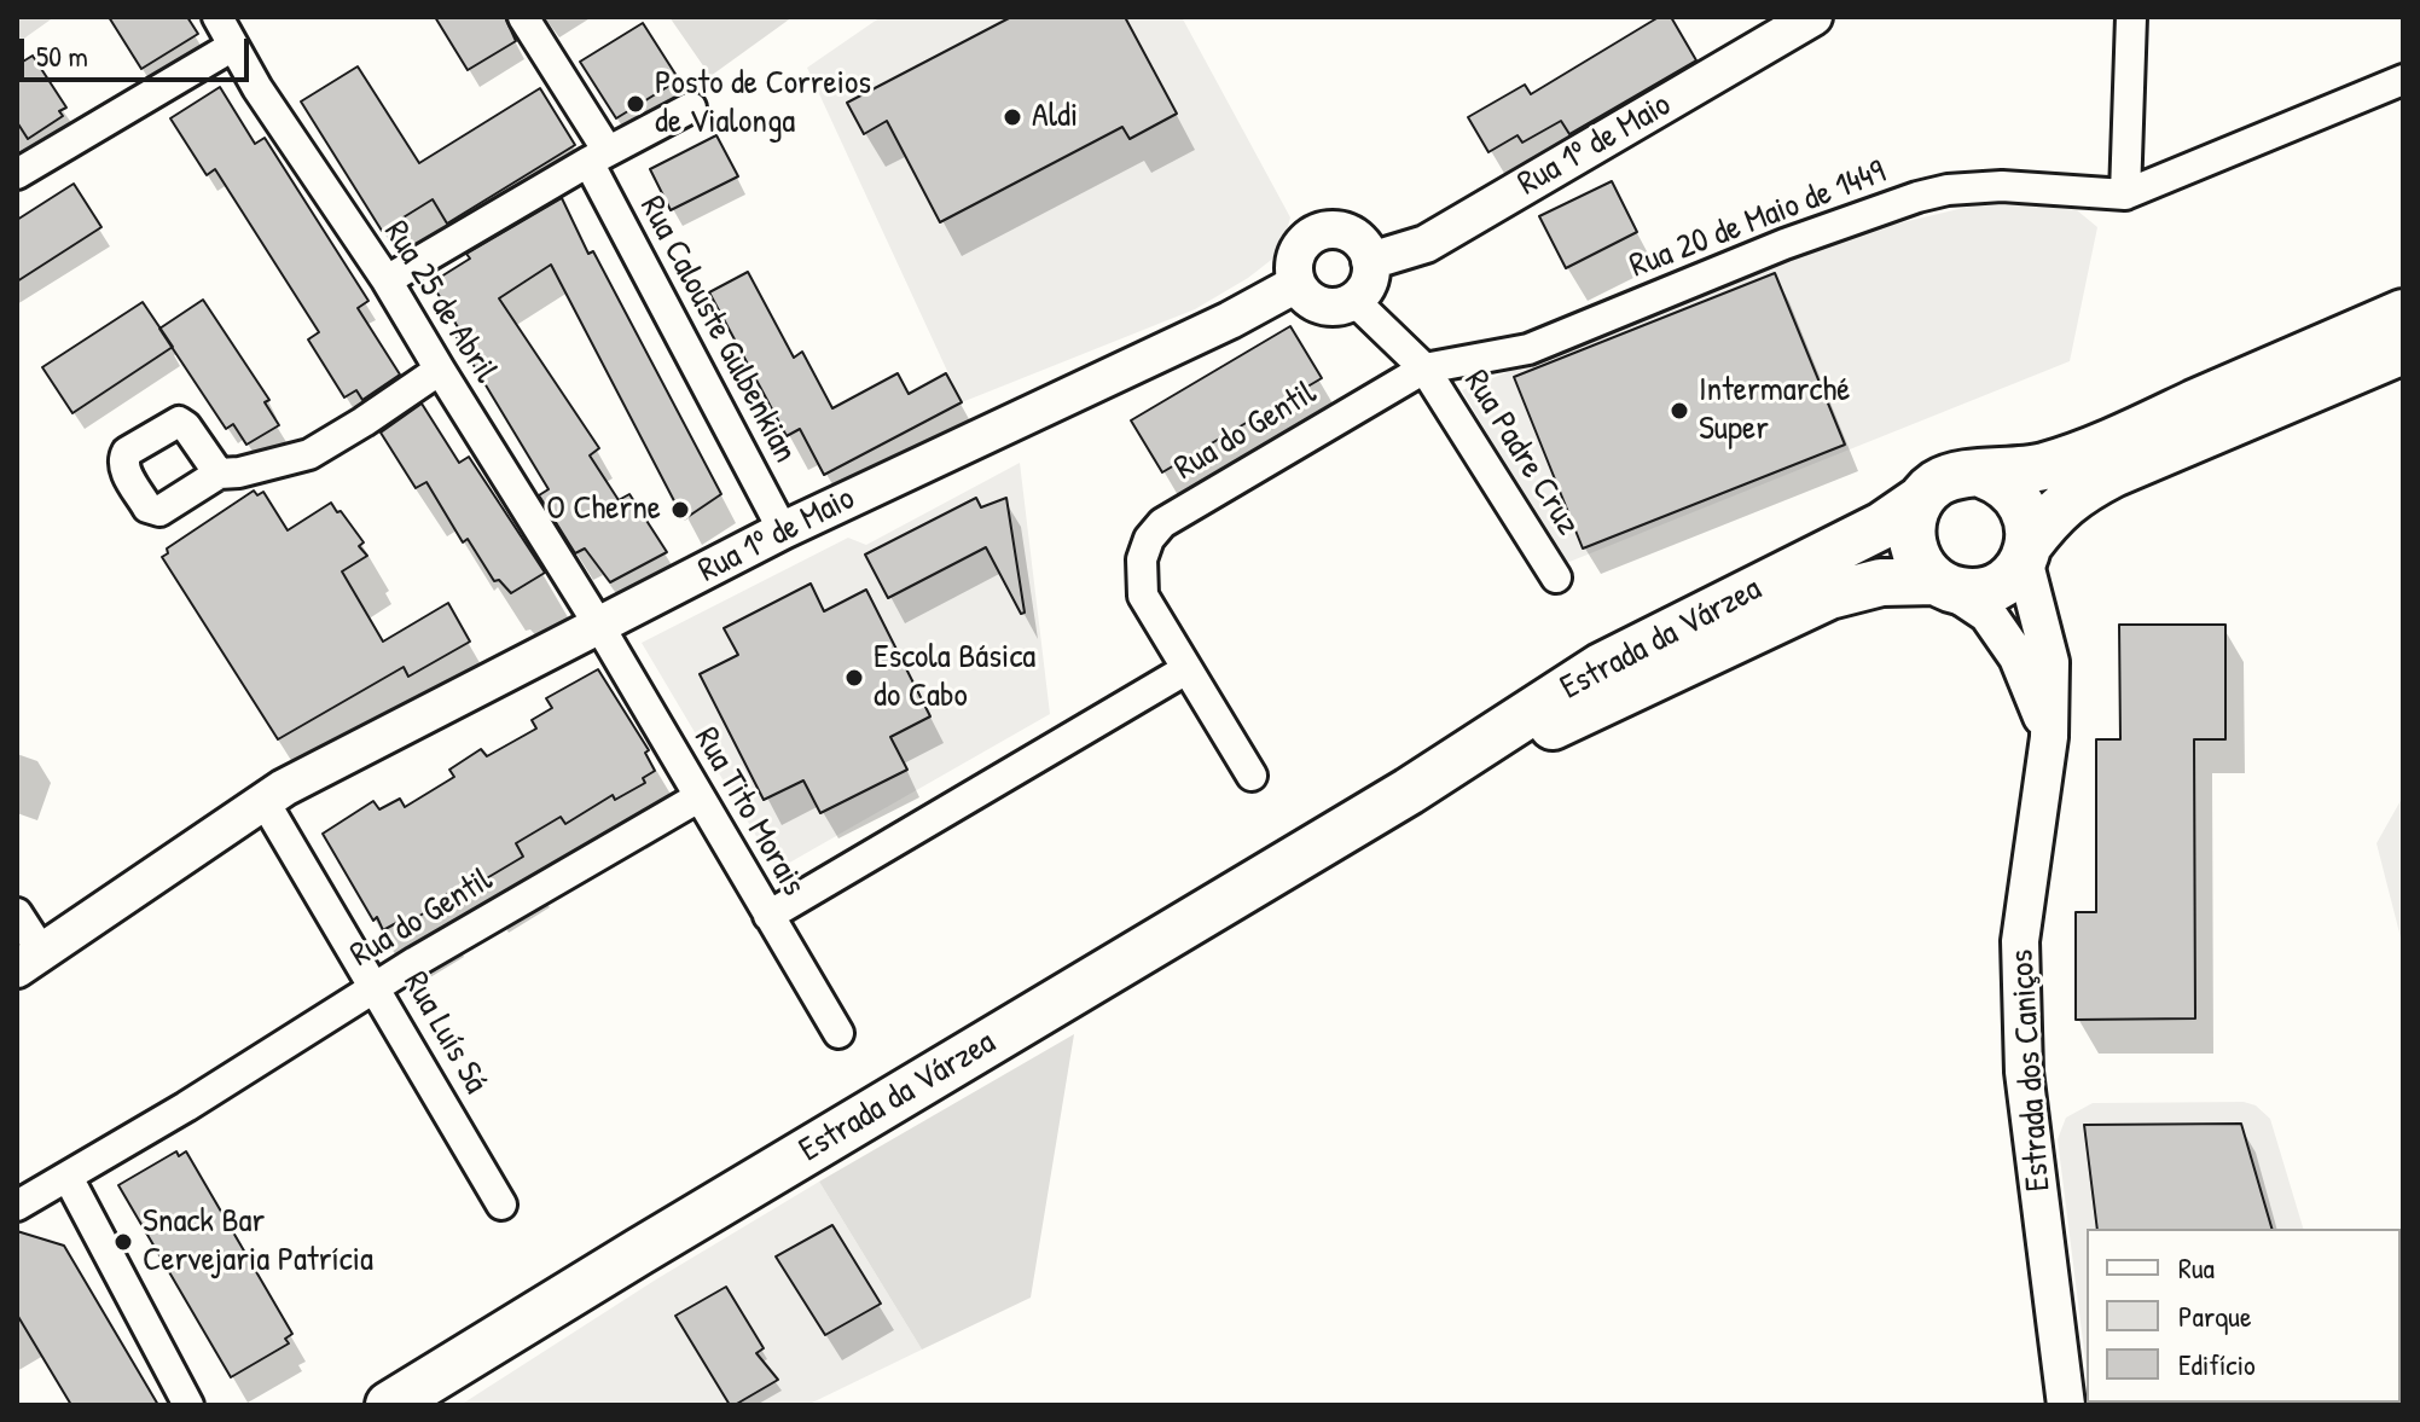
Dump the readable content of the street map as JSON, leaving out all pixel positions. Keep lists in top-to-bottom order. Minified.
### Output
{"streets":{"main road":["Estrada da Várzea"],"street":["Rua 1º de Maio","Rua 20 de Maio de 1449","Rua 25 de Abril","Rua Calouste Gulbenkian","Rua do Gentil","Rua Padre Cruz","Rua Tito Morais","Rua Luís Sá","Estrada dos Caniços"]},"crossings":[["Rua 1º de Maio","Rua 25 de Abril"],["Rua 1º de Maio","Rua Calouste Gulbenkian"],["Rua 1º de Maio","Rua Tito Morais"],["Rua 1º de Maio","Rua Luís Sá"],["Rua 20 de Maio de 1449","Rua do Gentil"],["Rua 20 de Maio de 1449","Rua Padre Cruz"],["Rua 25 de Abril","Rua Tito Morais"],["Rua do Gentil","Rua Padre Cruz"],["Rua do Gentil","Rua Tito Morais"],["Rua do Gentil","Rua Luís Sá"],["Estrada da Várzea","Estrada dos Caniços"]],"places":["Posto de Correios de Vialonga","Aldi","Intermarché Super","O Cherne","Escola Básica do Cabo","Snack Bar Cervejaria Patrícia"],"legend":["Rua","Parque","Edifício"],"scale_bar":"50 m"}
